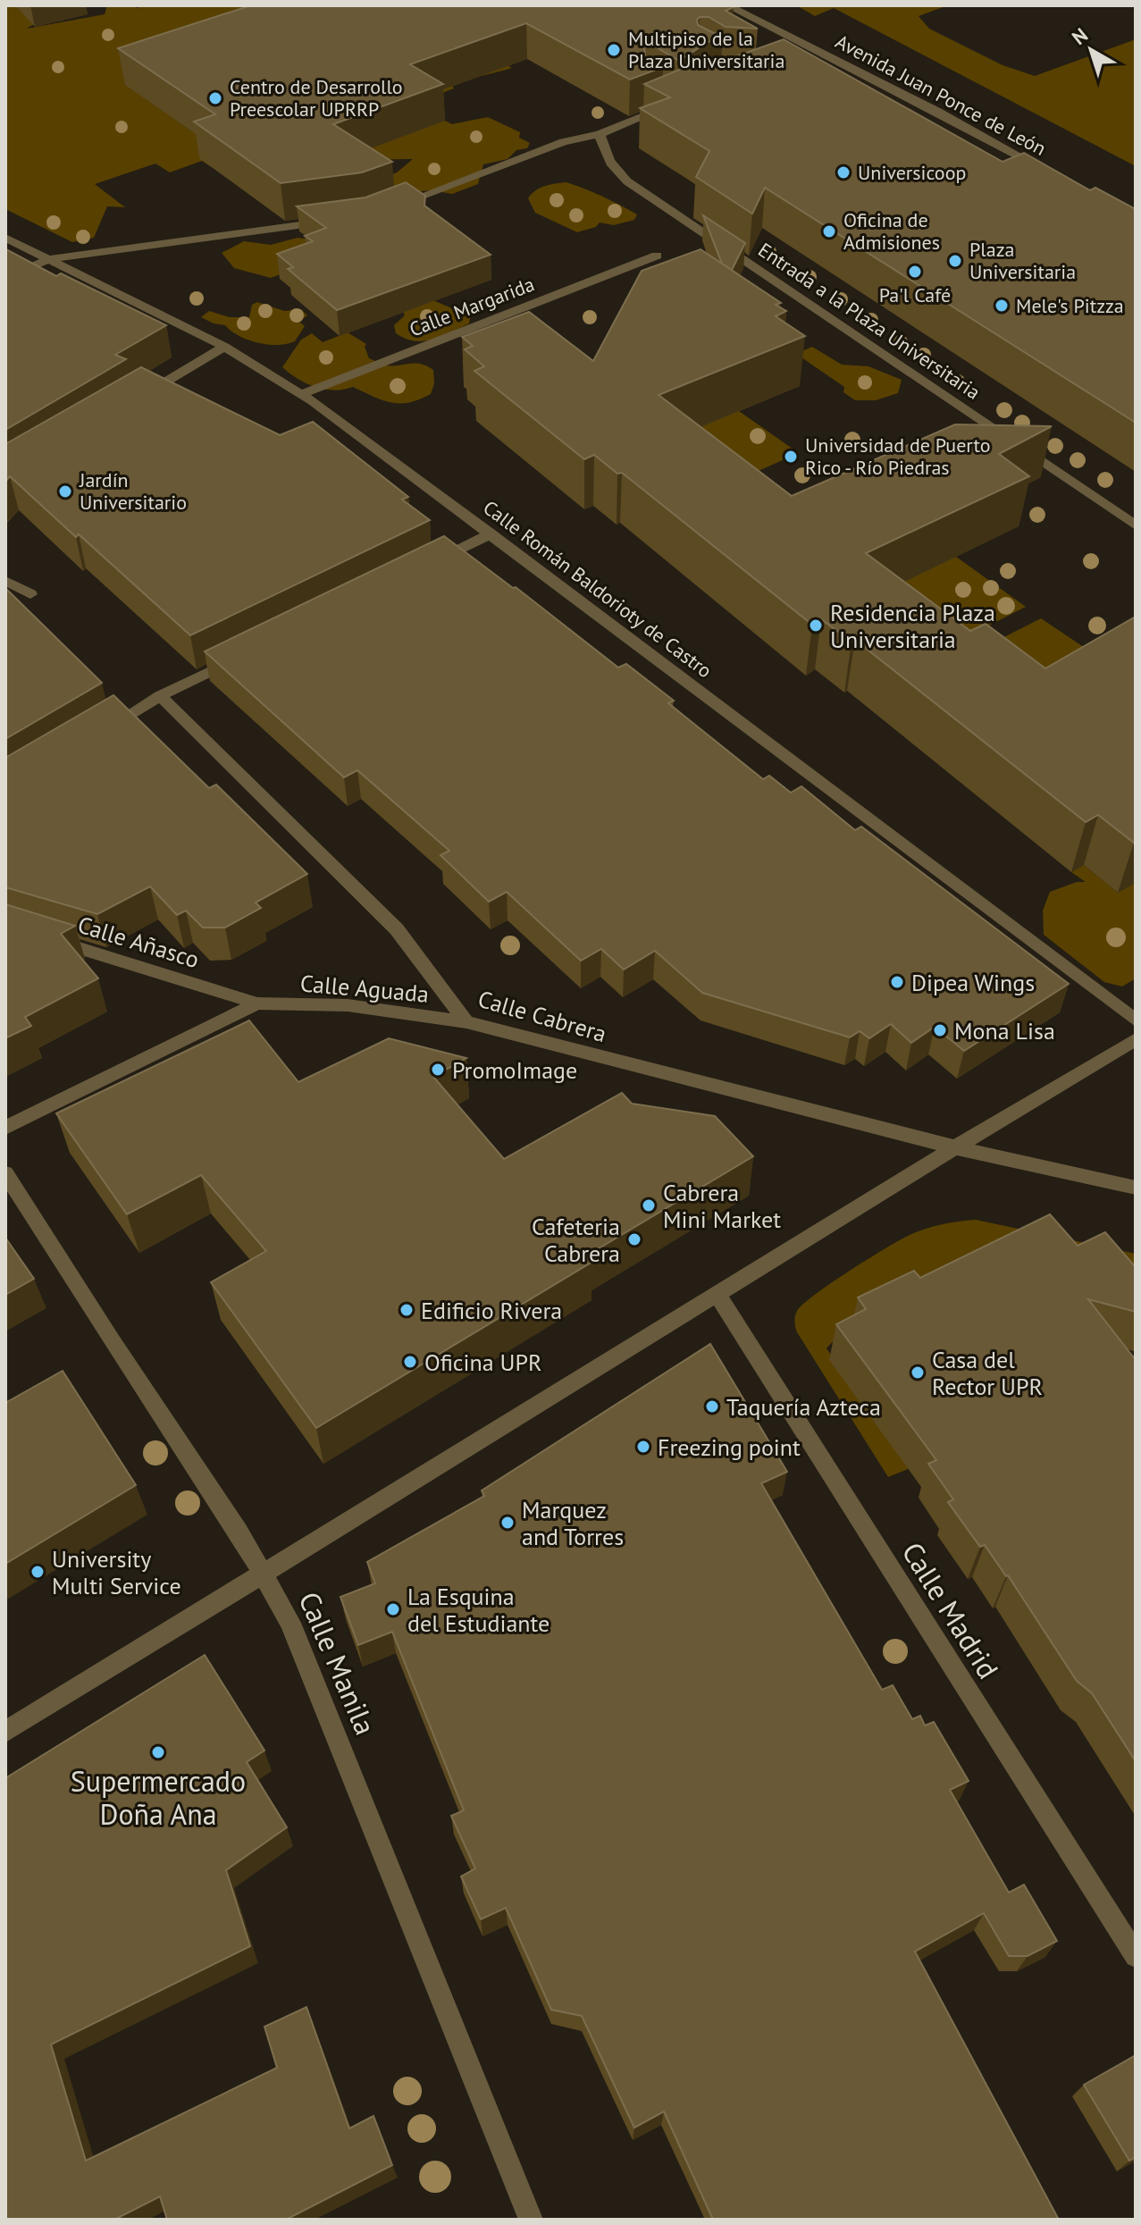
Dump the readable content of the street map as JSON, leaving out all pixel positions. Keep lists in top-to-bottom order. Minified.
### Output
{"streets":{"street":["Avenida Juan Ponce de León","Calle Margarida","Entrada a la Plaza Universitaria","Calle Román Baldorioty de Castro","Calle Añasco","Calle Aguada","Calle Cabrera","Calle Madrid","Calle Manila"]},"crossings":[["Calle Margarida","Calle Román Baldorioty de Castro"],["Calle Añasco","Calle Aguada"],["Calle Aguada","Calle Cabrera"]],"places":["Multipiso de la Plaza Universitaria","Centro de Desarrollo Preescolar UPRRP","Universicoop","Oficina de Admisiones","Plaza Universitaria","Pa'l Café","Mele's Pitzza","Universidad de Puerto Rico - Río Piedras","Jardín Universitario","Residencia Plaza Universitaria","Dipea Wings","Mona Lisa","PromoImage","Cabrera Mini Market","Cafeteria Cabrera","Edificio Rivera","Oficina UPR","Casa del Rector UPR","Taquería Azteca","Freezing point","Marquez and Torres","University Multi Service","La Esquina del Estudiante","Supermercado Doña Ana"],"north":"top left"}
